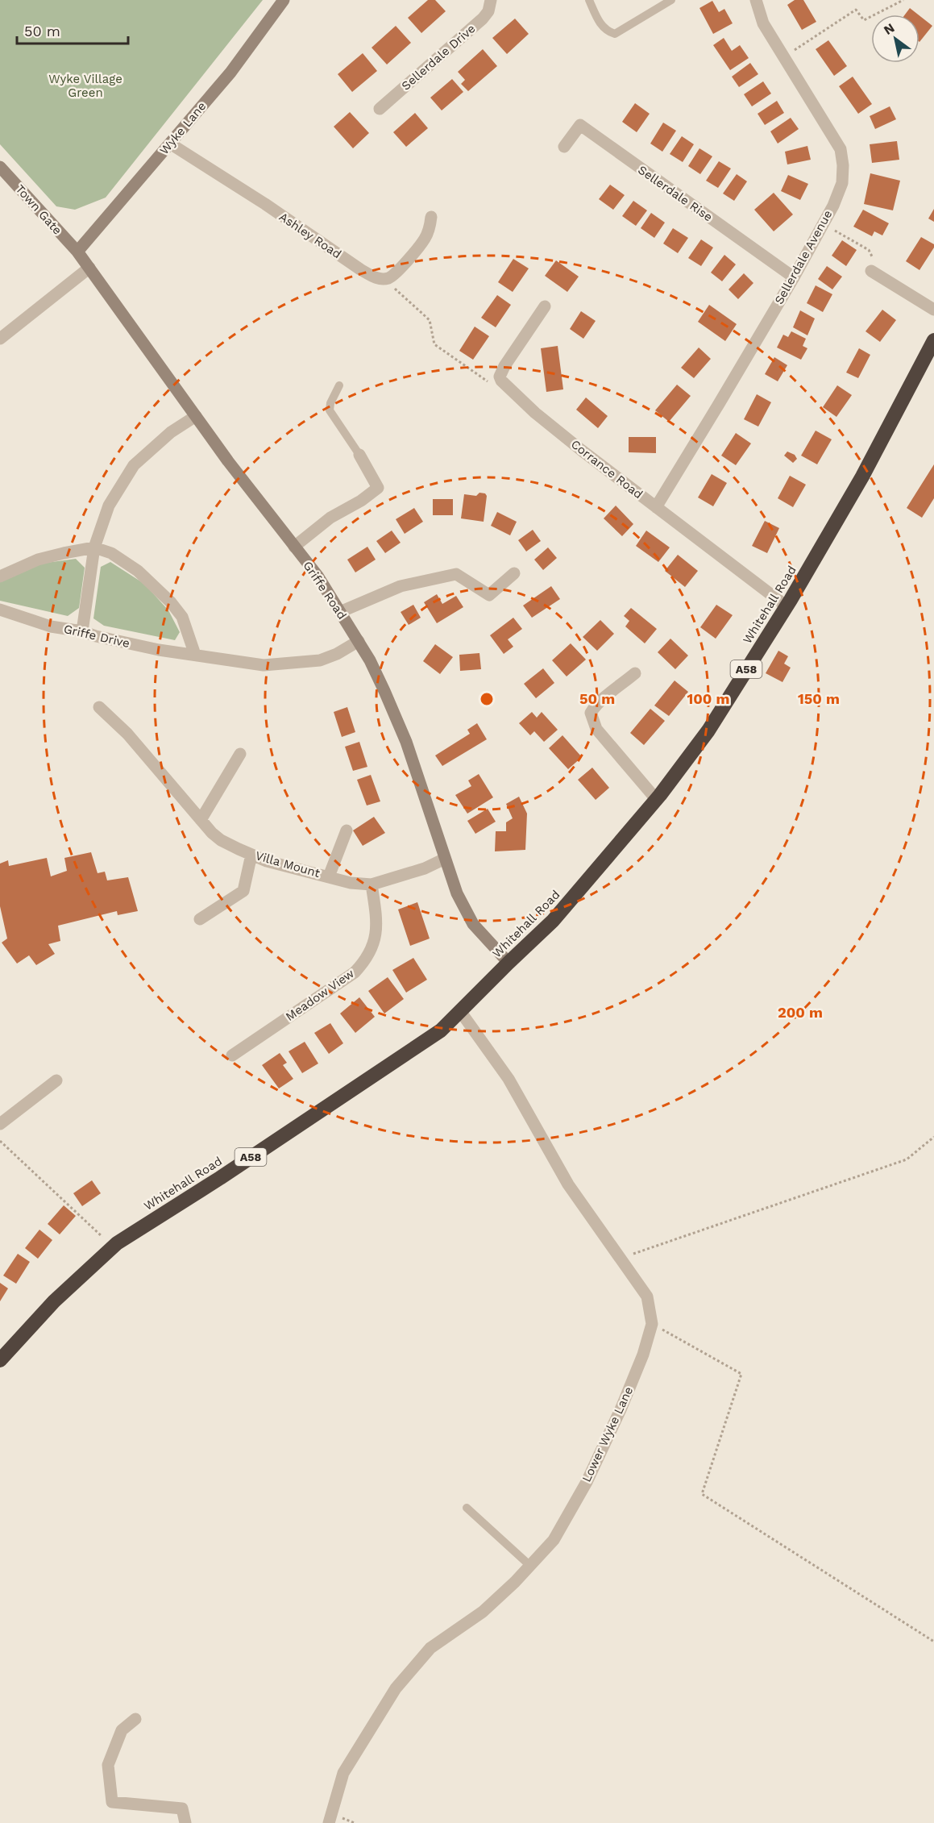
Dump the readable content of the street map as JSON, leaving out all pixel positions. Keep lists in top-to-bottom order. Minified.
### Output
{"streets":{"highway":["Whitehall Road","A58"],"street":["Sellerdale Drive","Wyke Lane","Sellerdale Rise","Town Gate","Ashley Road","Sellerdale Avenue","Corrance Road","Griffe Road","Griffe Drive","Villa Mount","Meadow View","Lower Wyke Lane"]},"crossings":[["Wyke Lane","Town Gate"],["Wyke Lane","Ashley Road"],["Wyke Lane","Griffe Road"],["Sellerdale Rise","Sellerdale Avenue"],["Town Gate","Griffe Road"],["Sellerdale Avenue","Corrance Road"],["Corrance Road","Whitehall Road"],["Griffe Road","Whitehall Road"],["Griffe Road","Griffe Drive"],["Griffe Road","Villa Mount"],["Whitehall Road","Lower Wyke Lane"],["Villa Mount","Meadow View"]],"parks":["Wyke Village Green"],"scale_bar":"50 m","north":"top left","rings":["50 m","100 m","150 m","200 m"]}
